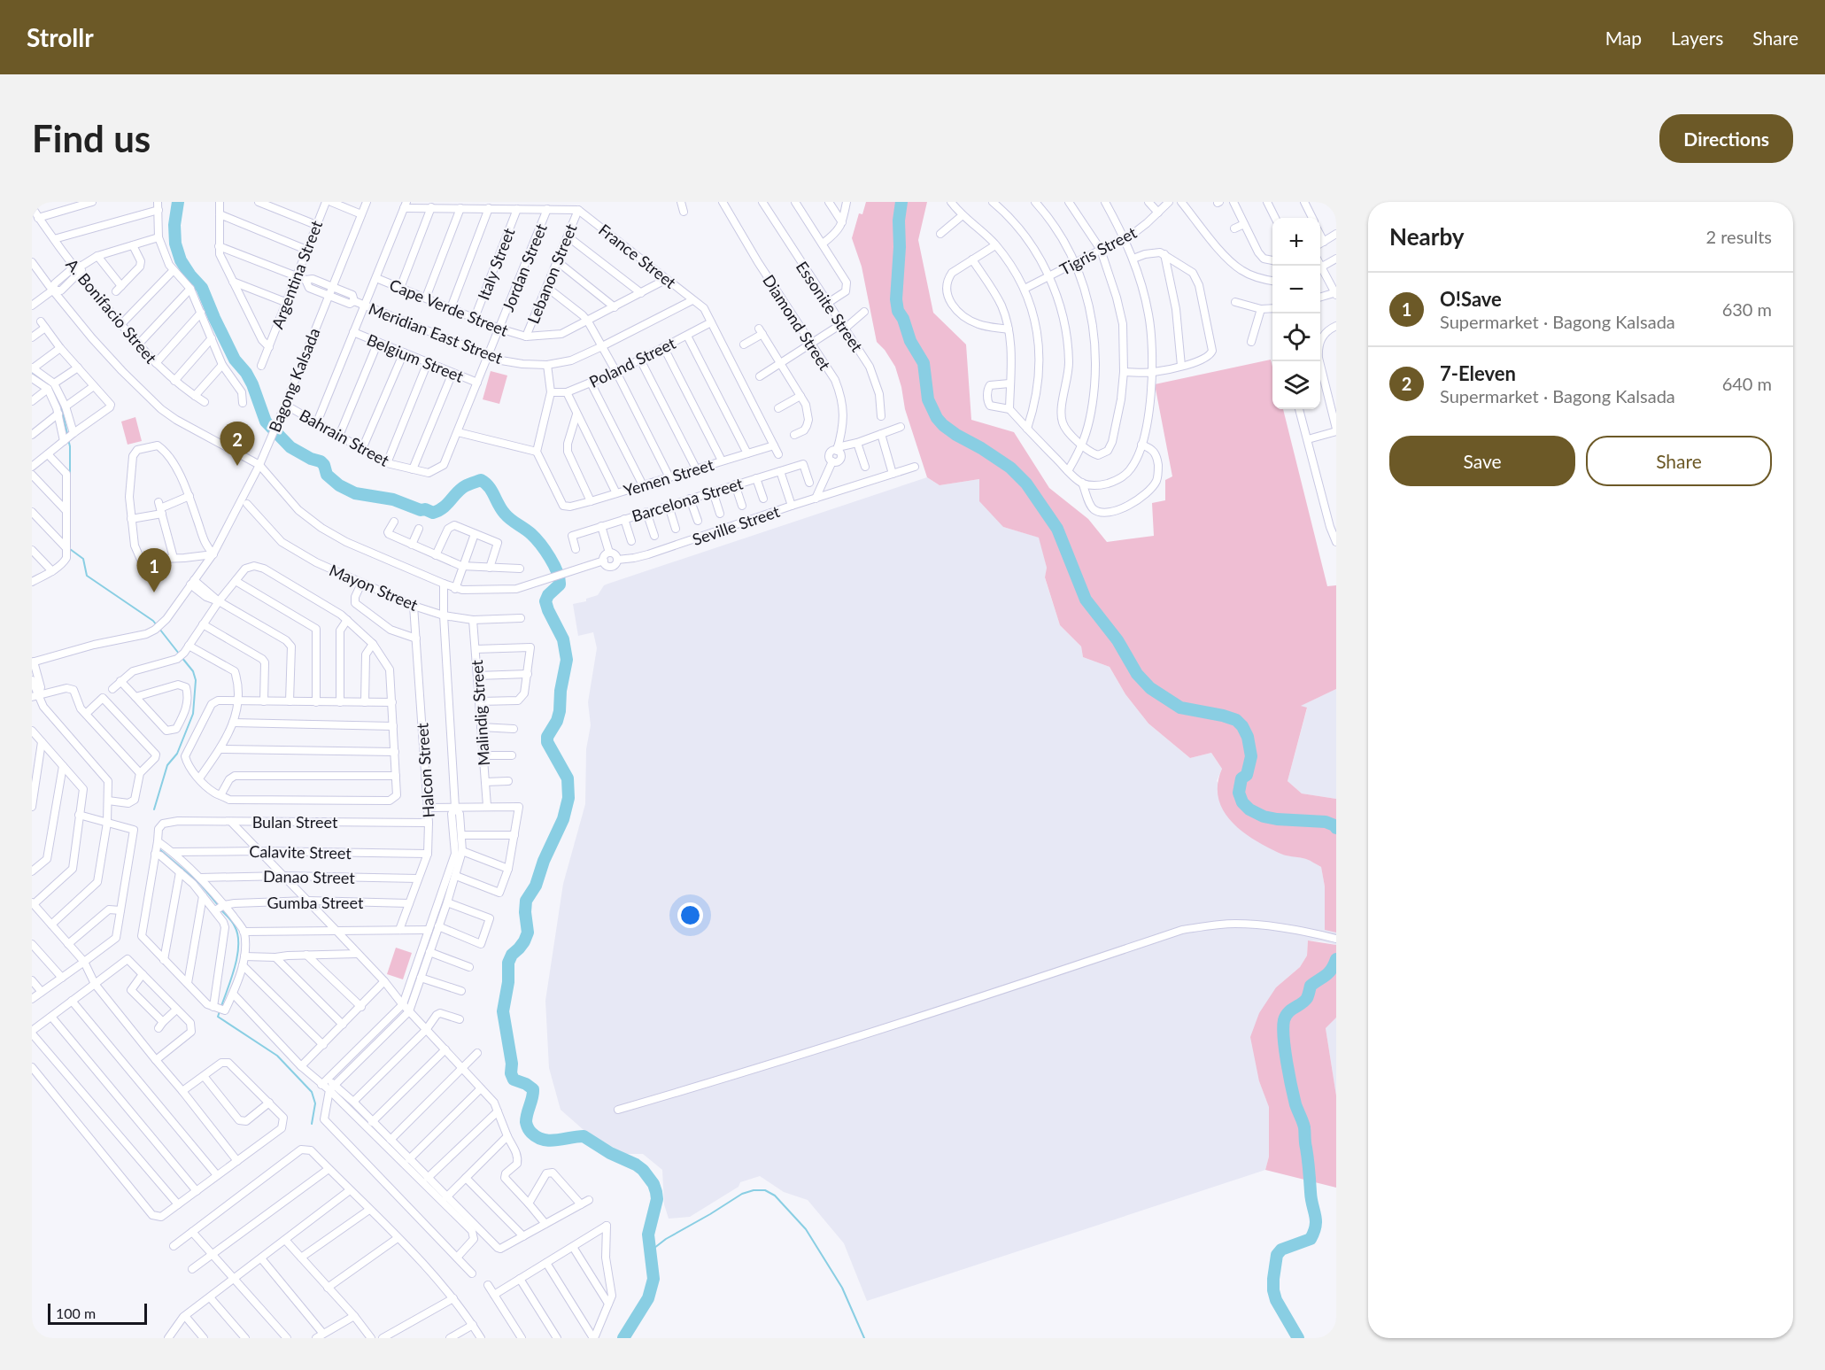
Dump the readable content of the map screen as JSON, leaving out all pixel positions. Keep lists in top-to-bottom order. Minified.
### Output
{"streets":{"street":["Tigris Street","France Street","Italy Street","Jordan Street","Lebanon Street","Argentina Street","Essonite Street","Cape Verde Street","A. Bonifacio Street","Diamond Street","Meridian East Street","Belgium Street","Poland Street","Bagong Kalsada","Bahrain Street","Yemen Street","Barcelona Street","Seville Street","Mayon Street","Malindig Street","Halcon Street","Bulan Street","Calavite Street","Danao Street","Gumba Street"]},"crossings":[["France Street","Lebanon Street"],["France Street","Cape Verde Street"],["France Street","Meridian East Street"],["France Street","Poland Street"],["France Street","Yemen Street"],["Italy Street","Cape Verde Street"],["Jordan Street","Cape Verde Street"],["Jordan Street","Meridian East Street"],["Jordan Street","Bahrain Street"],["Lebanon Street","Cape Verde Street"],["Diamond Street","Seville Street"],["Meridian East Street","Bagong Kalsada"],["Meridian East Street","Bahrain Street"],["Belgium Street","Bahrain Street"],["Bagong Kalsada","Bahrain Street"],["Mayon Street","Malindig Street"],["Mayon Street","Halcon Street"],["Halcon Street","Bulan Street"],["Halcon Street","Calavite Street"],["Halcon Street","Danao Street"],["Halcon Street","Gumba Street"]],"scale_bar":"100 m","page":{"header":"Strollr","nav":["Map","Layers","Share"],"buttons":["Directions",["Save","Share"]],"title":"Find us","heading":["Nearby","2 results"],"map_buttons":["+","−"],"list":[{"mark":"1","name":"O!Save","note":"Supermarket · Bagong Kalsada","value":"630 m"},{"mark":"2","name":"7-Eleven","note":"Supermarket · Bagong Kalsada","value":"640 m"}],"pins":["2","1"],"scale":"100 m"}}
